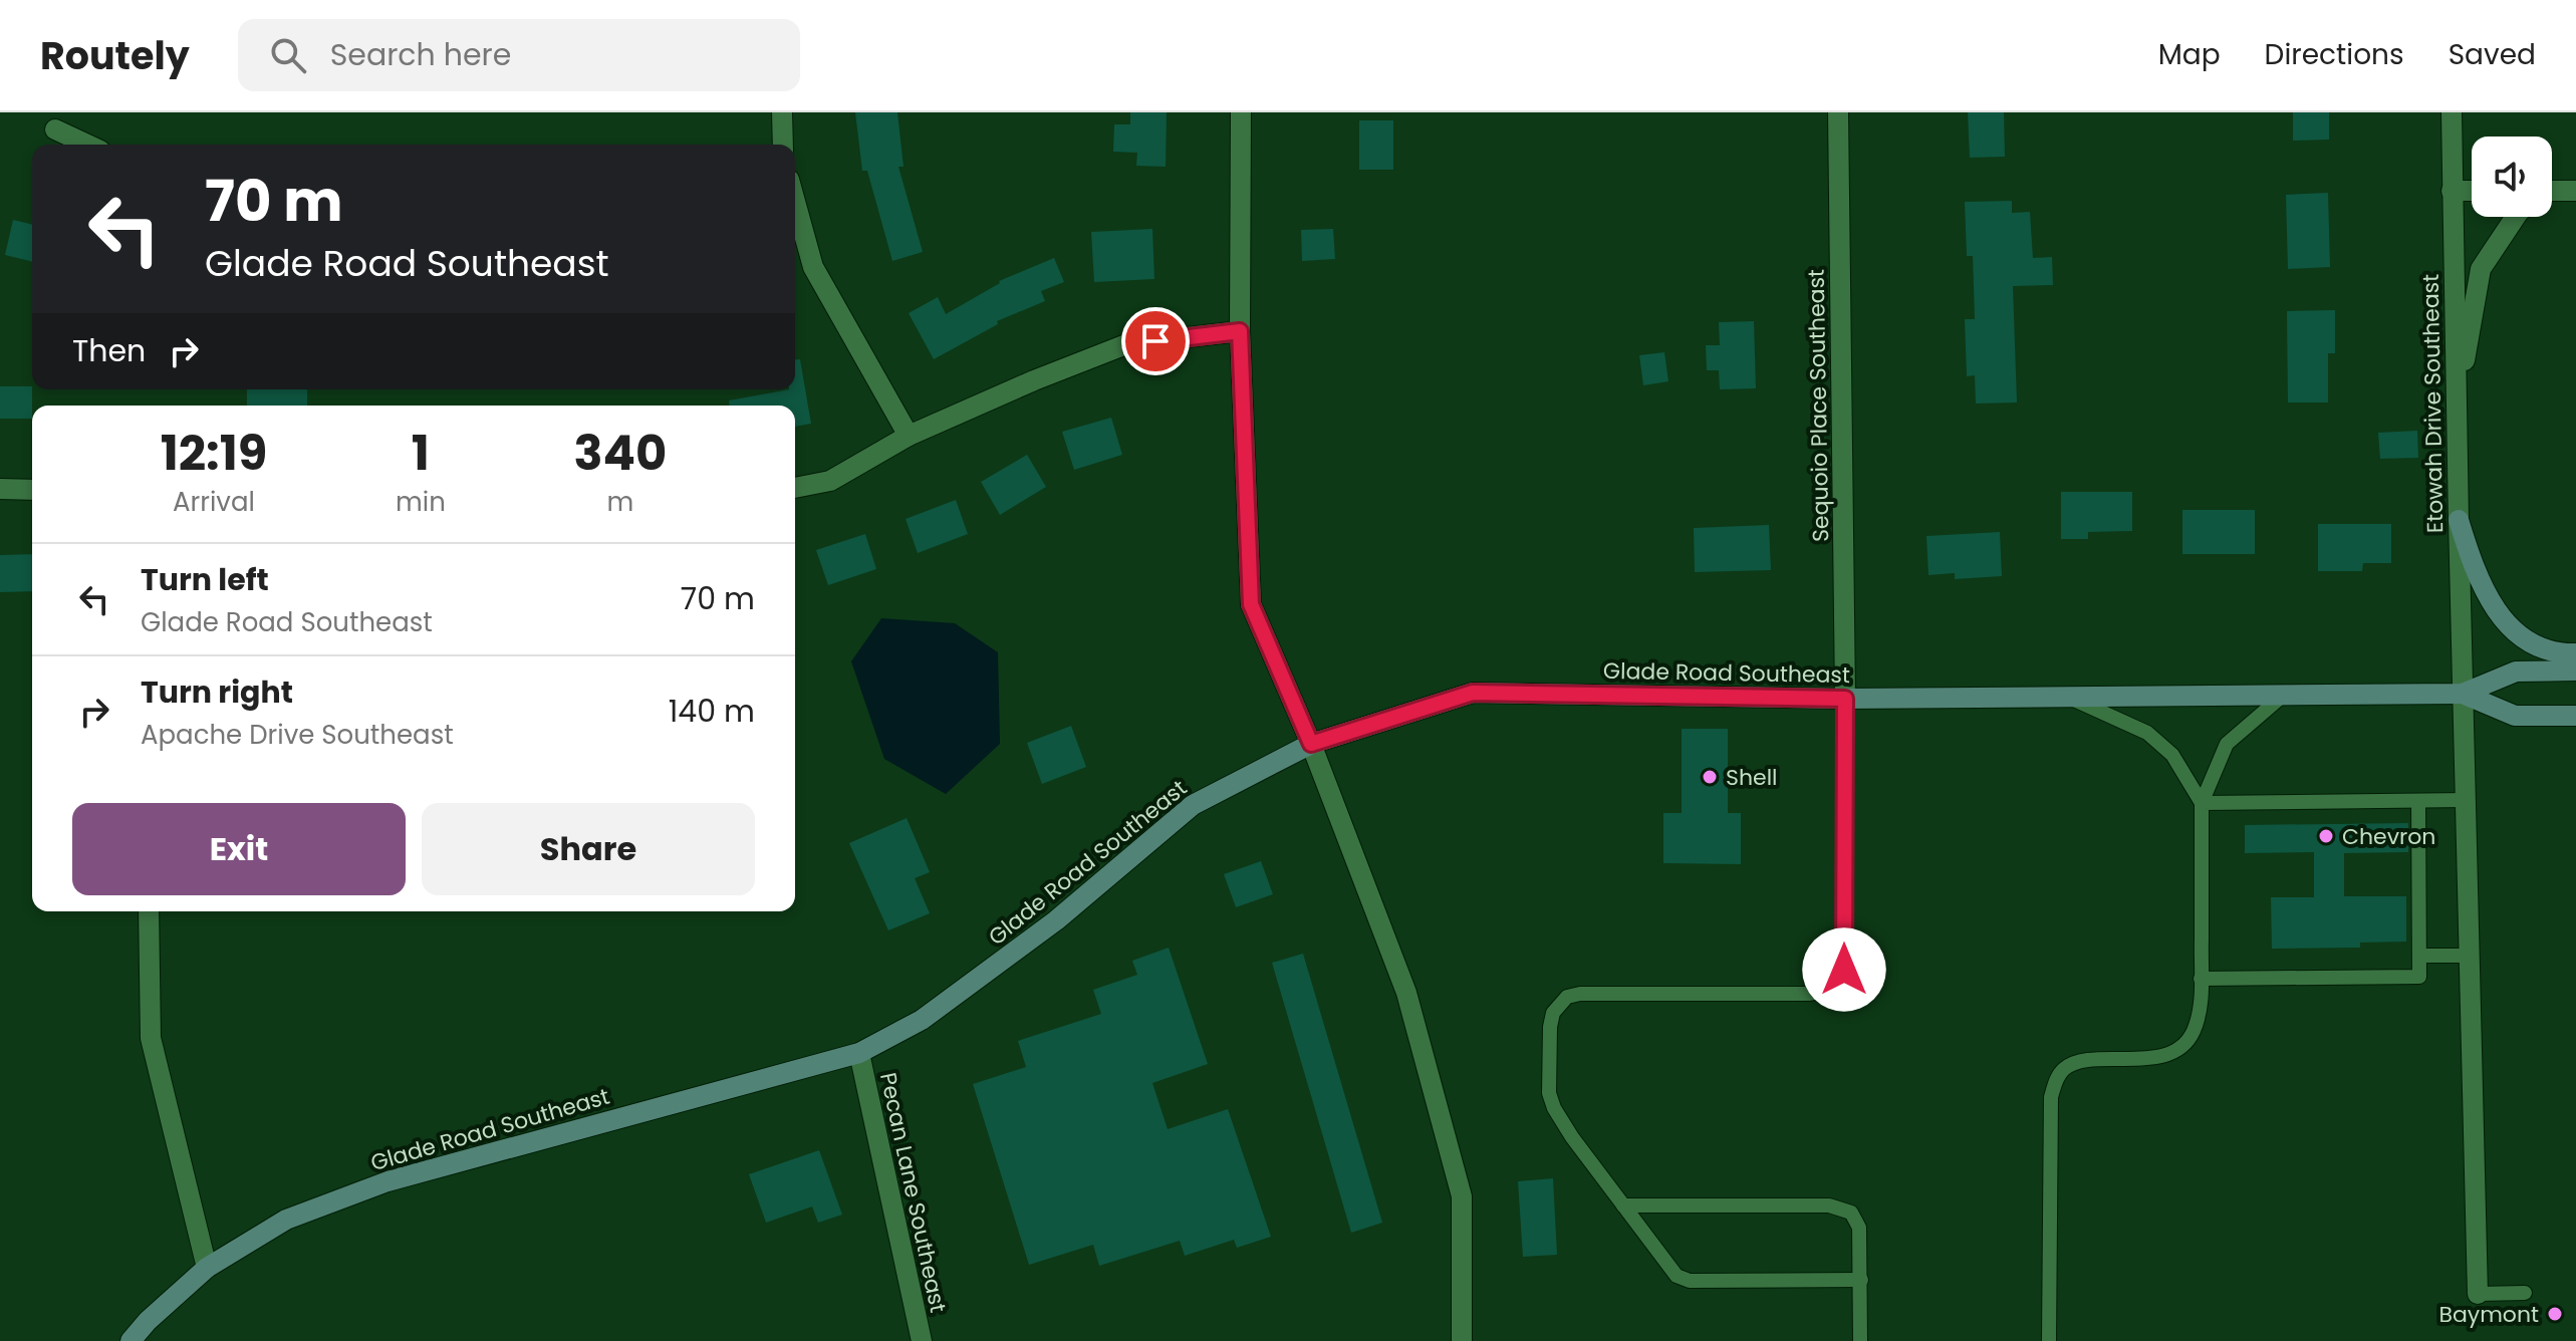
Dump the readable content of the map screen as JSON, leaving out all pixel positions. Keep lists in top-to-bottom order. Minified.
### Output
{"streets":{"street":["Etowah Drive Southeast","Sequoio Place Southeast","Glade Road Southeast","Pecan Lane Southeast"]},"crossings":[["Etowah Drive Southeast","Glade Road Southeast"],["Sequoio Place Southeast","Glade Road Southeast"],["Glade Road Southeast","Pecan Lane Southeast"]],"places":["Shell","Chevron","Baymont"],"page":{"header":"Routely","search":"Search here","nav":["Map","Directions","Saved"],"turn":["70 m","Glade Road Southeast"],"then":"Then","eta":["12:19","Arrival","1","min","340","m"],"list":[{"name":"Turn left","note":"Glade Road Southeast","value":"70 m"},{"name":"Turn right","note":"Apache Drive Southeast","value":"140 m"}],"buttons":["Exit","Share"]}}
